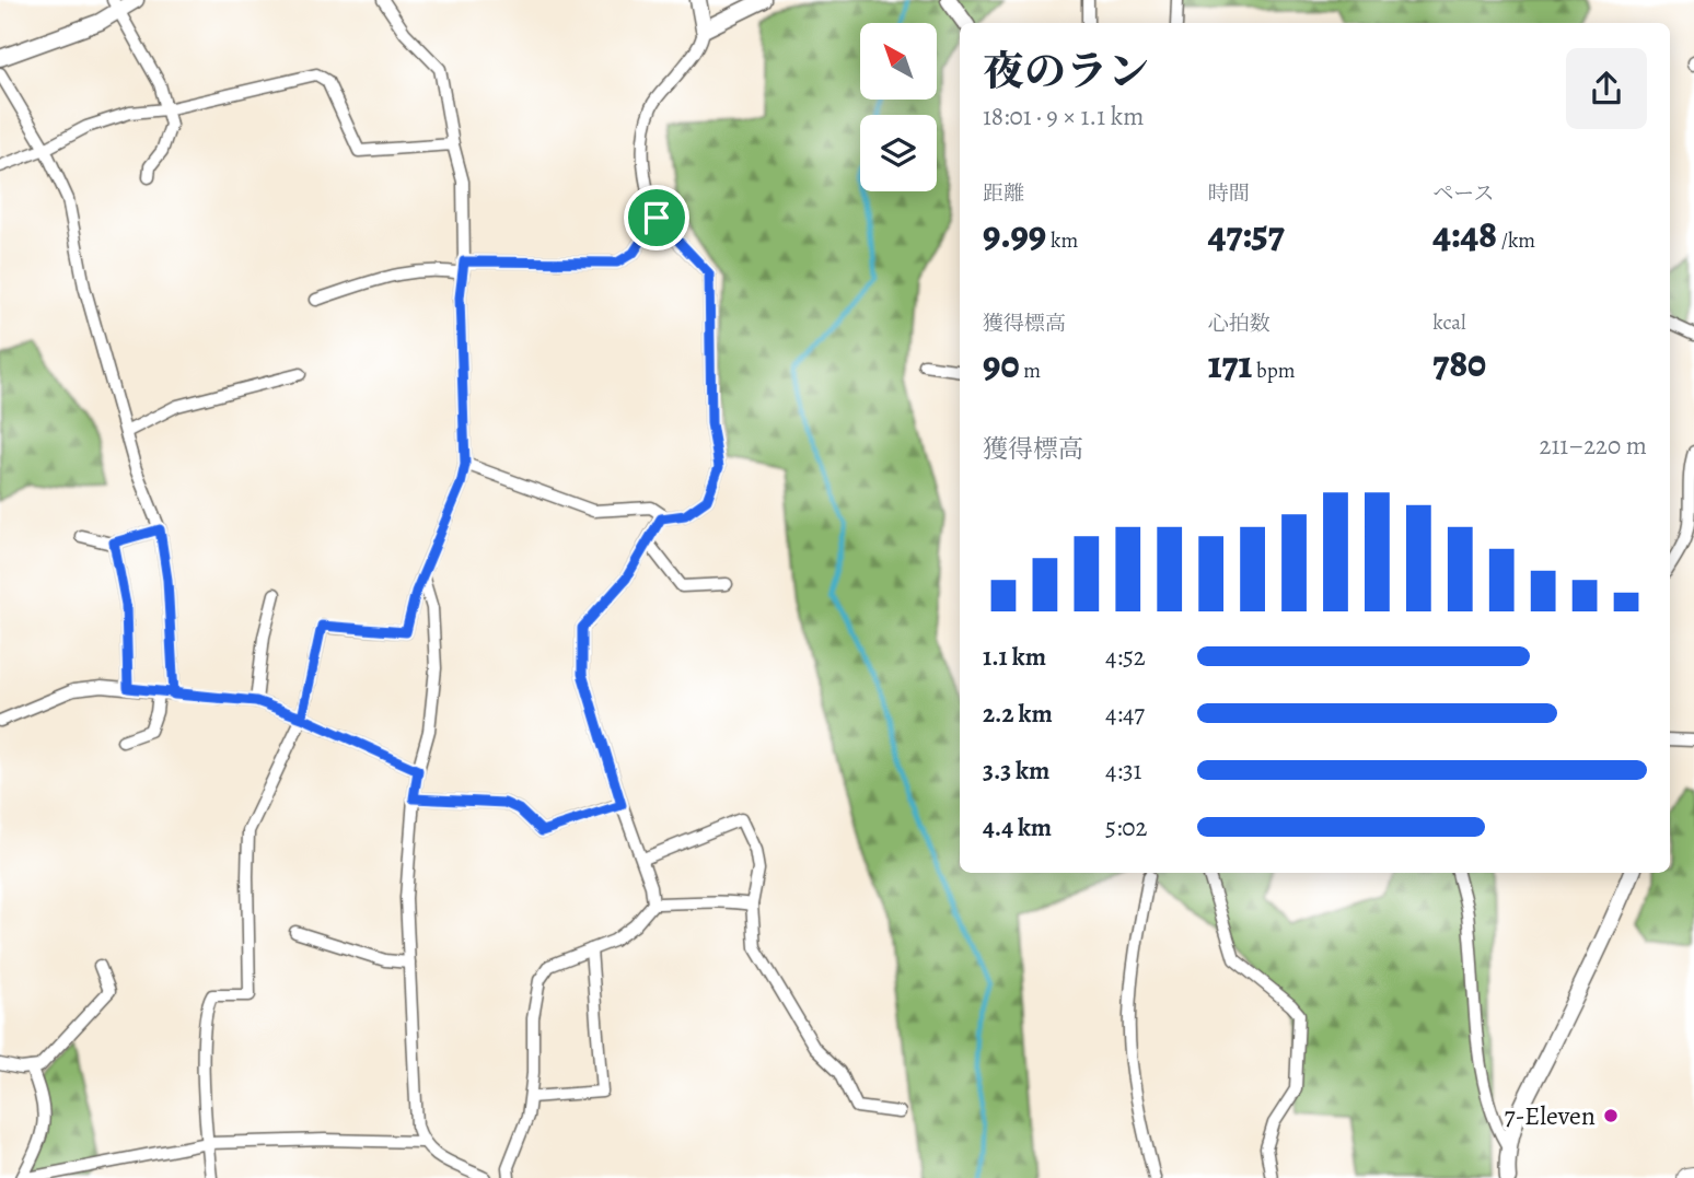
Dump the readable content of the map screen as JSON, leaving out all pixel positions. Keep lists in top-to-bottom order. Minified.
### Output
{"places":["7-Eleven"],"north":"top left","page":{"heading":["夜のラン","18:01 · 9 × 1.1 km"],"stats":[["距離","9.99 km"],["時間","47:57"],["ペース","4:48 /km"],["獲得標高","90 m"],["心拍数","171 bpm"],["kcal","780"]],"chart":["獲得標高","211–220 m"],"list":[{"name":"1.1 km","note":"4:52"},{"name":"2.2 km","note":"4:47"},{"name":"3.3 km","note":"4:31"},{"name":"4.4 km","note":"5:02"}]}}
